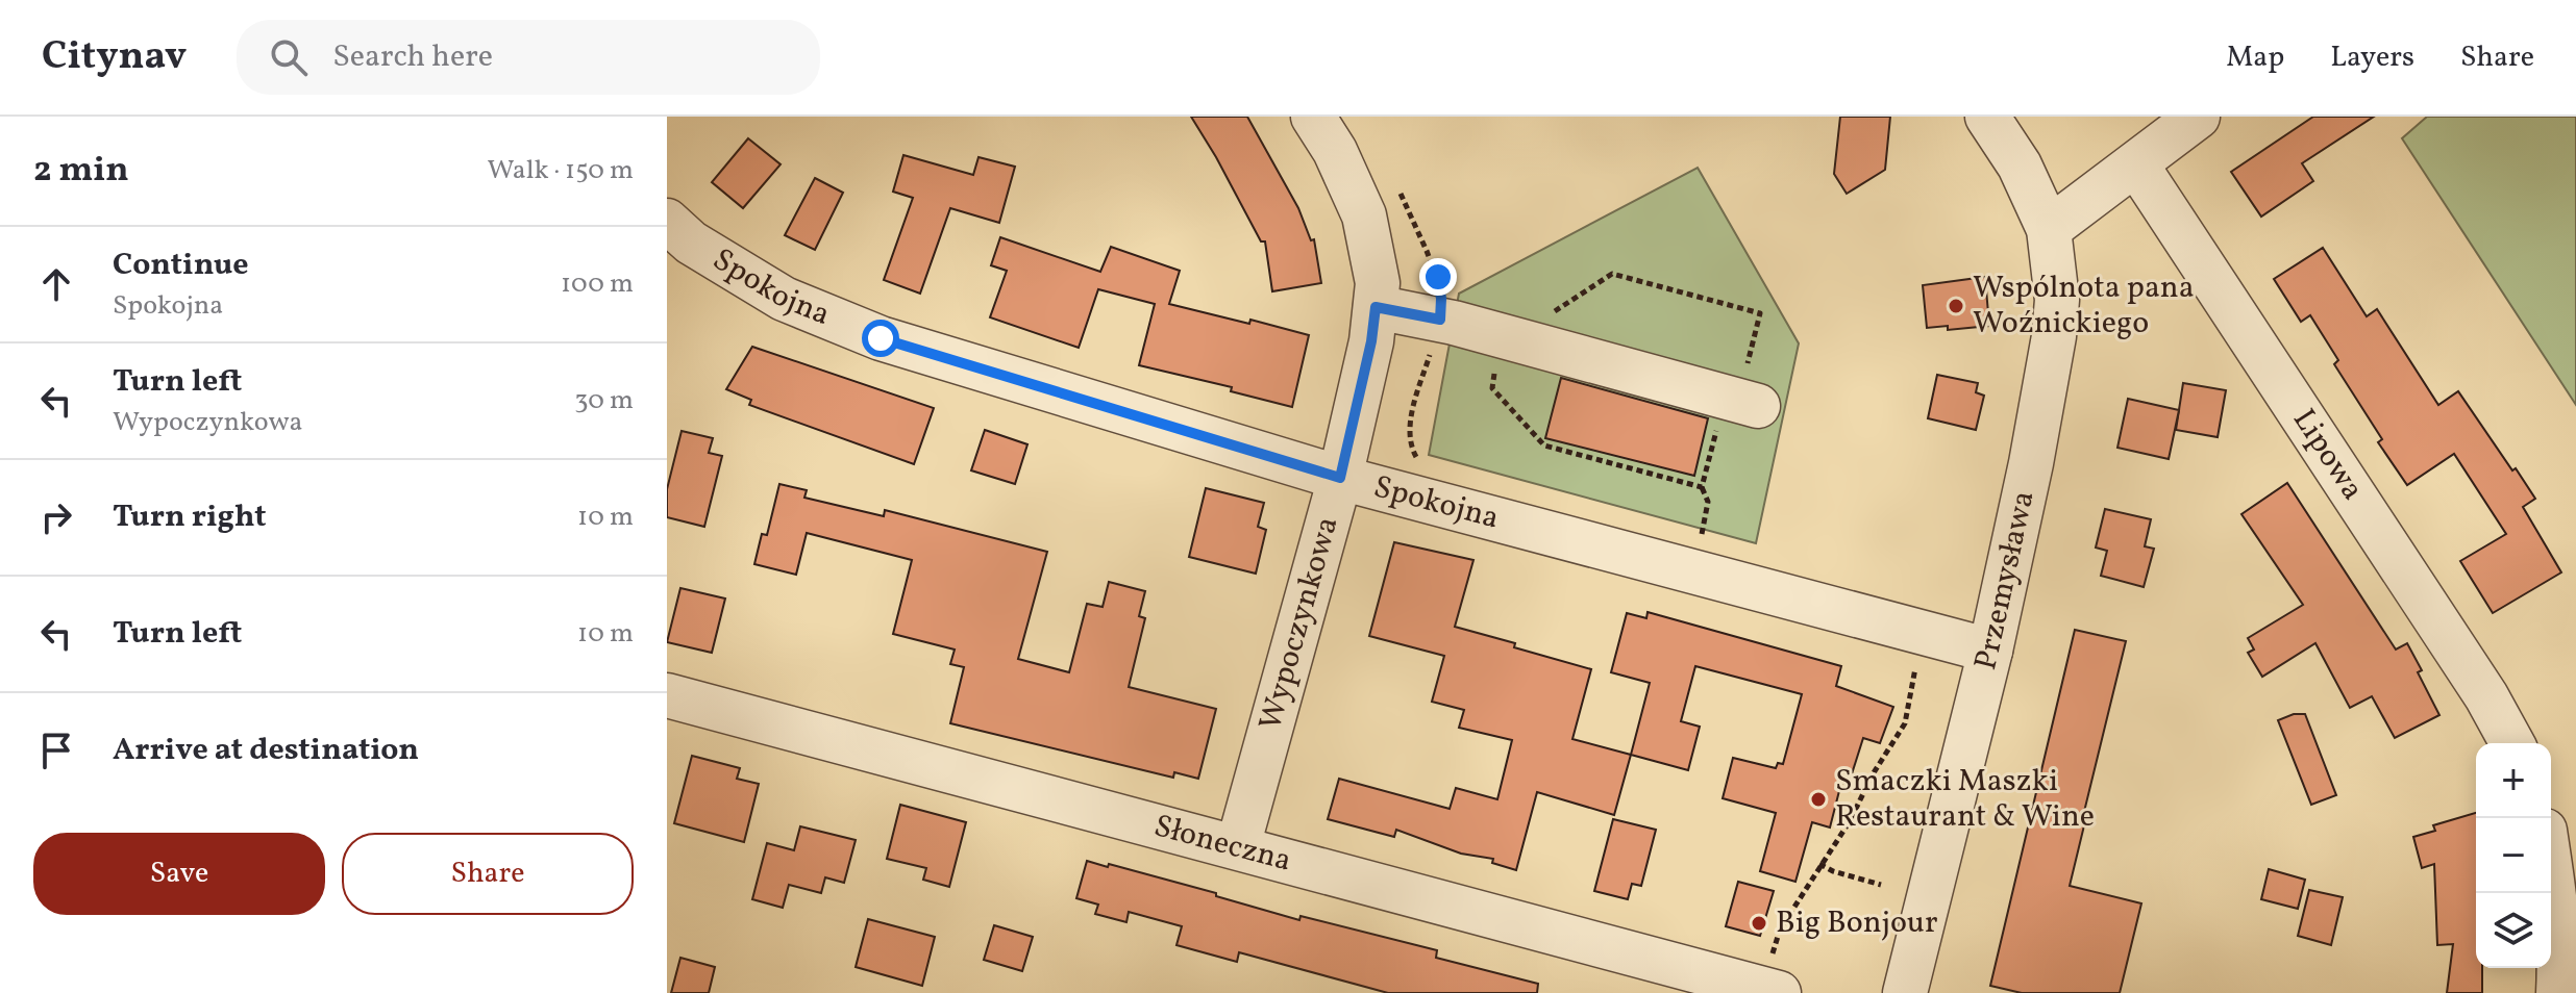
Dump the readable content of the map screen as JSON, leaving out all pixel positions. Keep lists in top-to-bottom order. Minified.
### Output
{"streets":{"street":["Spokojna","Lipowa","Przemysława","Wypoczynkowa","Słoneczna"]},"crossings":[["Spokojna","Przemysława"],["Spokojna","Wypoczynkowa"],["Wypoczynkowa","Słoneczna"]],"places":["Wspólnota pana Woźnickiego","Smaczki Maszki Restaurant & Wine","Big Bonjour"],"page":{"header":"Citynav","search":"Search here","nav":["Map","Layers","Share"],"heading":["2 min","Walk · 150 m"],"list":[["Continue","Spokojna","100 m"],["Turn left","Wypoczynkowa","30 m"],["Turn right","10 m"],["Turn left","10 m"],"Arrive at destination"],"map_buttons":["+","−"],"buttons":["Save","Share"]}}
